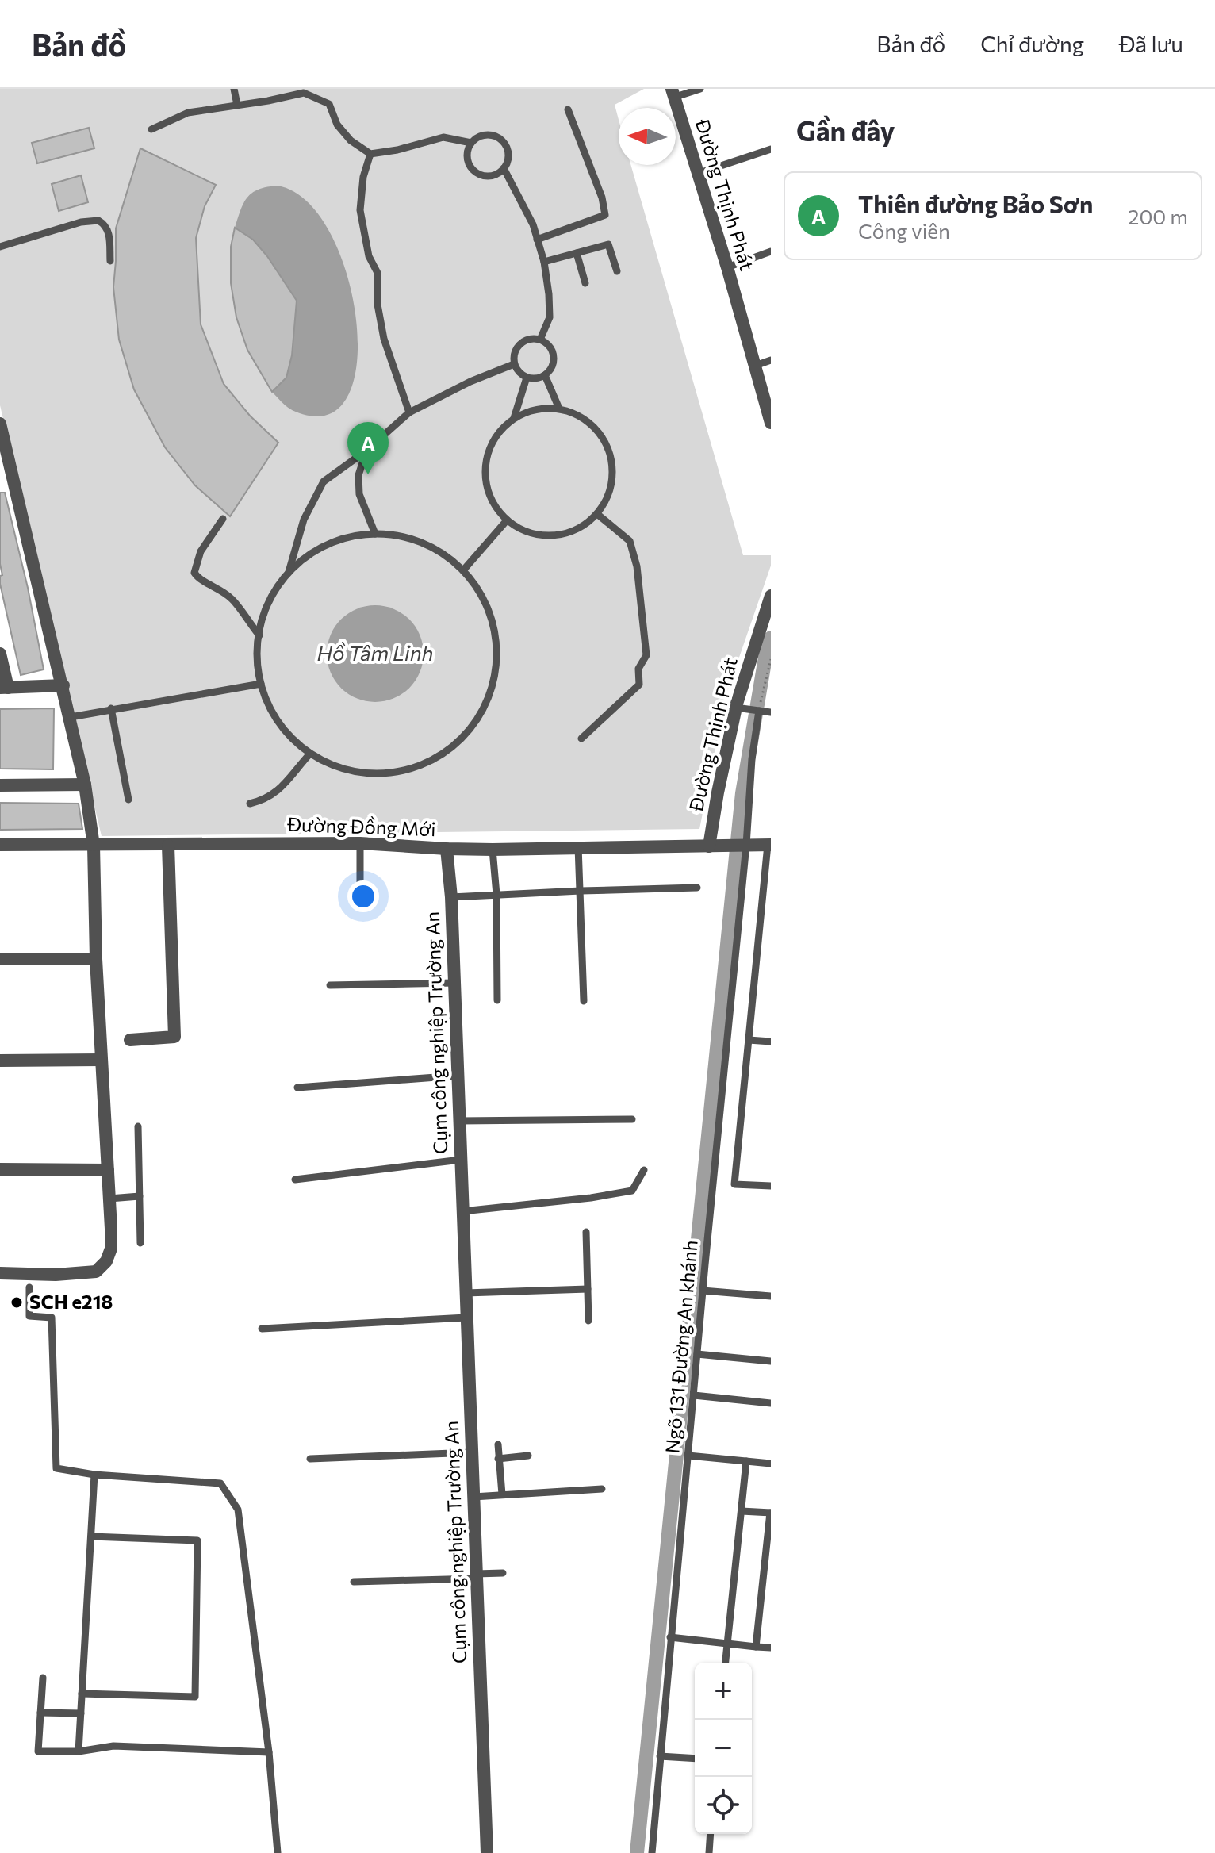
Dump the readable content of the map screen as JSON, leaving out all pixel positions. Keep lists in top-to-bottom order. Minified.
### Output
{"streets":{"street":["Đường Thịnh Phát","Đường Đồng Mới","Cụm công nghiệp Trường An"],"lane":["Ngõ 131 Đường An khánh"]},"crossings":[["Đường Thịnh Phát","Đường Đồng Mới"],["Đường Đồng Mới","Cụm công nghiệp Trường An"],["Đường Đồng Mới","Ngõ 131 Đường An khánh"]],"water":["Hồ Tâm Linh"],"places":["SCH e218"],"north":"left","page":{"header":"Bản đồ","nav":["Bản đồ","Chỉ đường","Đã lưu"],"heading":"Gần đây","list":[{"mark":"A","name":"Thiên đường Bảo Sơn","note":"Công viên","value":"200 m"}],"pins":"A","map_buttons":["+","−"]}}
